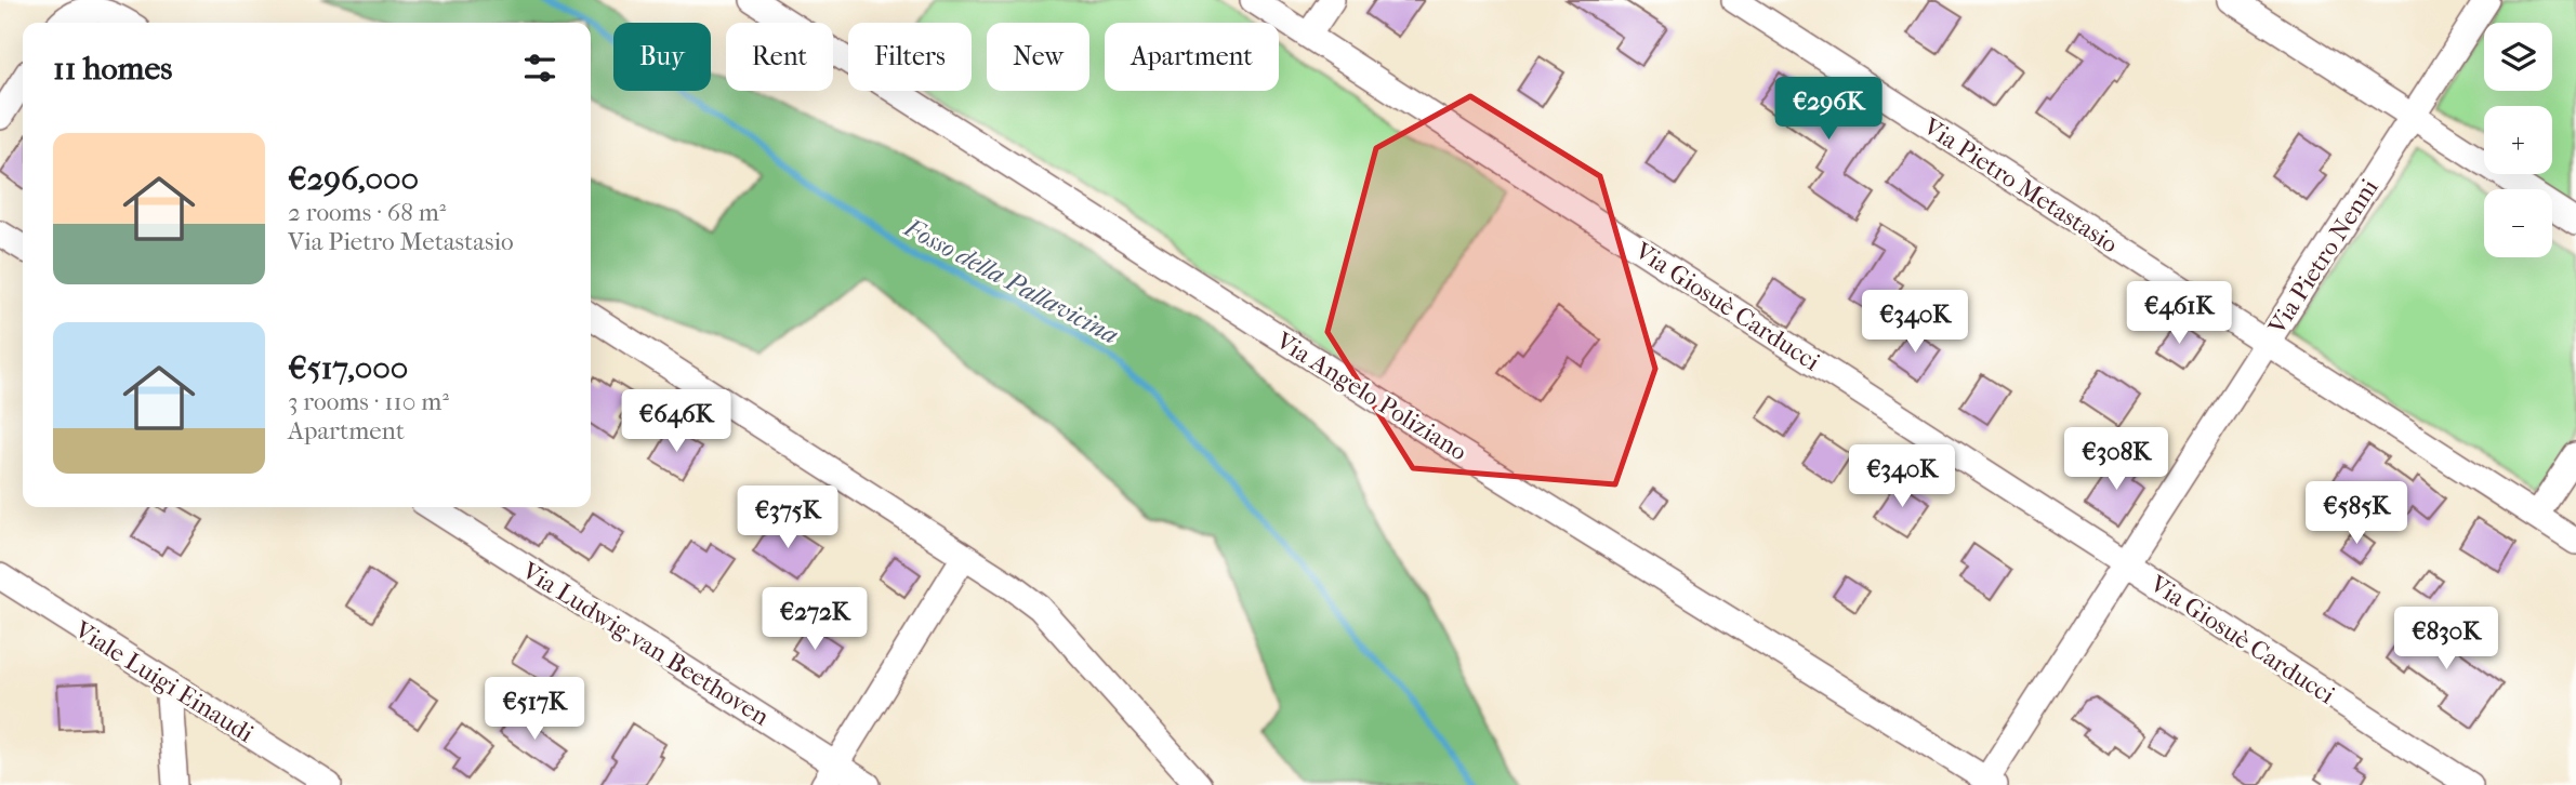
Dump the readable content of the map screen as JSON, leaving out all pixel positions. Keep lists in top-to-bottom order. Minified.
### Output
{"streets":{"street":["Via Pietro Metastasio","Via Pietro Nenni","Via Giosuè Carducci","Via Angelo Poliziano","Via Ludwig van Beethoven","Viale Luigi Einaudi"]},"crossings":[["Via Pietro Metastasio","Via Pietro Nenni"],["Via Pietro Nenni","Via Giosuè Carducci"],["Via Pietro Nenni","Via Angelo Poliziano"]],"water":["Fosso della Pallavicina"],"page":{"map_buttons":["+","−"],"chip":["Buy","Rent","Filters","New","Apartment"],"heading":"11 homes","price":["€296K","€461K","€340K","€646K","€308K","€340K","€585K","€375K","€272K","€830K","€517K"],"list":[{"name":"€296,000","note":"2 rooms · 68 m² · Via Pietro Metastasio"},{"name":"€517,000","note":"3 rooms · 110 m² · Apartment"}]}}
